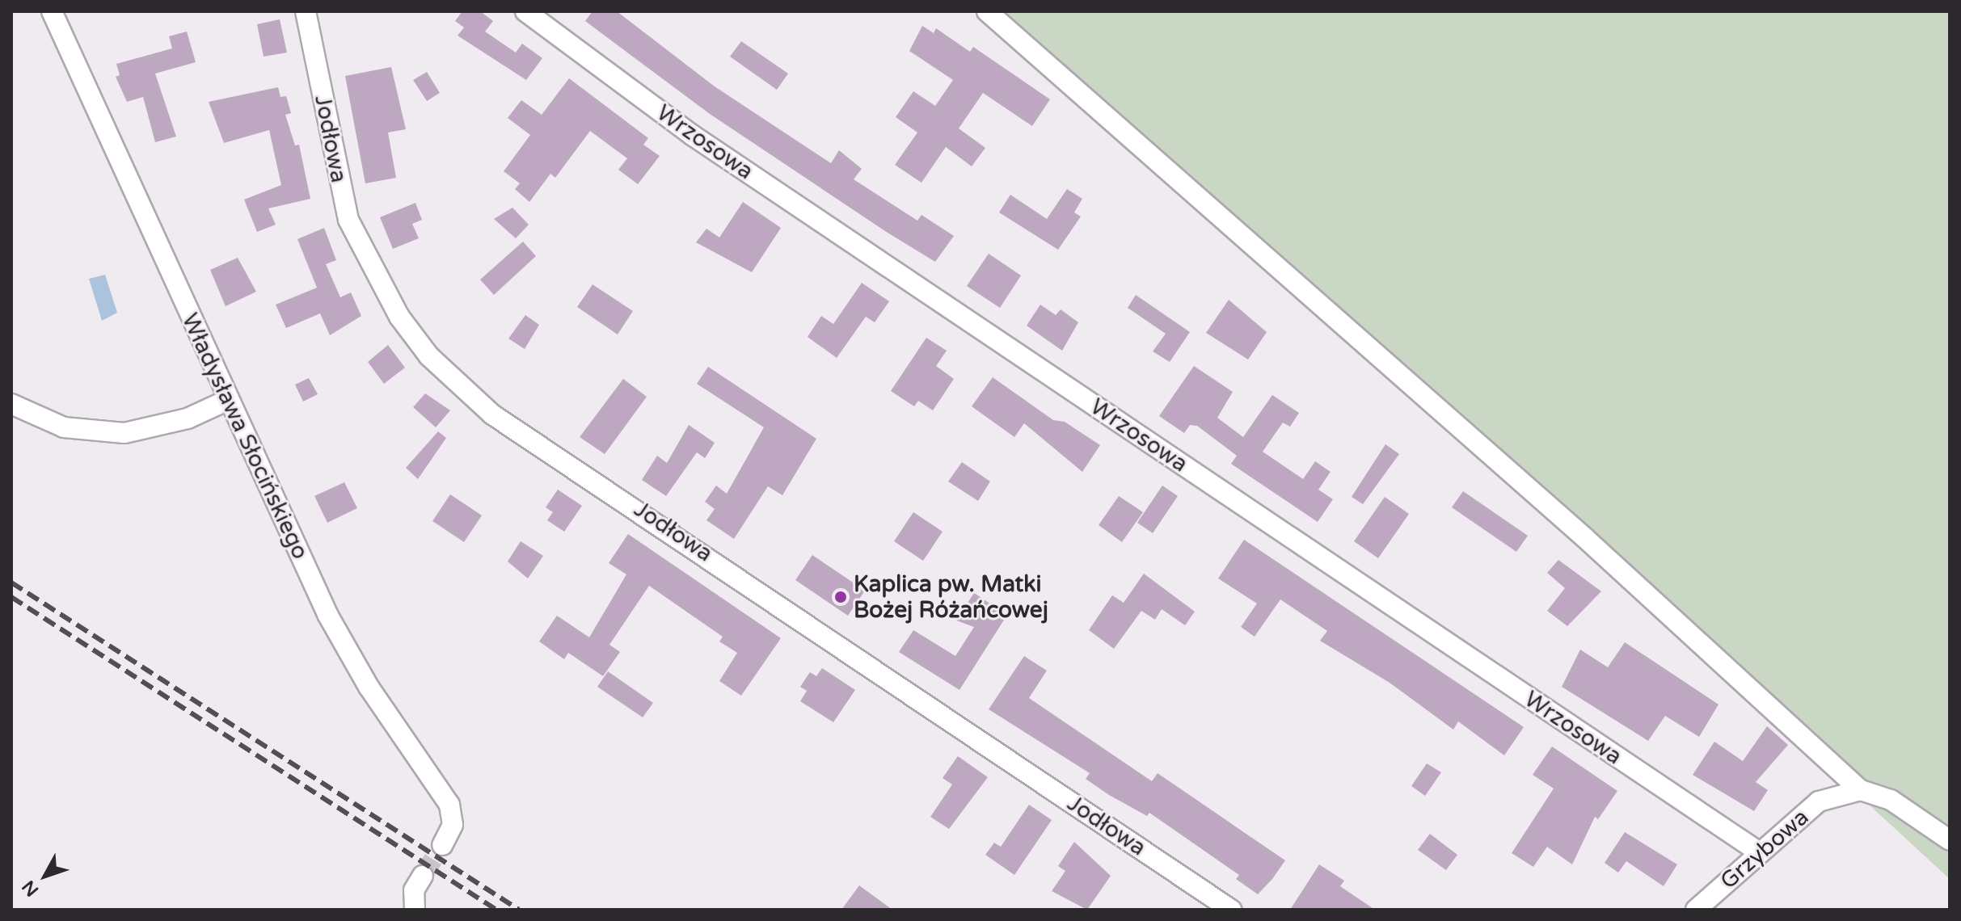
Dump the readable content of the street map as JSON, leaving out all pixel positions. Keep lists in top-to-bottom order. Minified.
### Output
{"streets":{"street":["Jodłowa","Wrzosowa","Władysława Słocińskiego","Grzybowa"]},"crossings":[["Wrzosowa","Grzybowa"]],"places":["Kaplica pw. Matki Bożej Różańcowej"],"north":"bottom left"}
